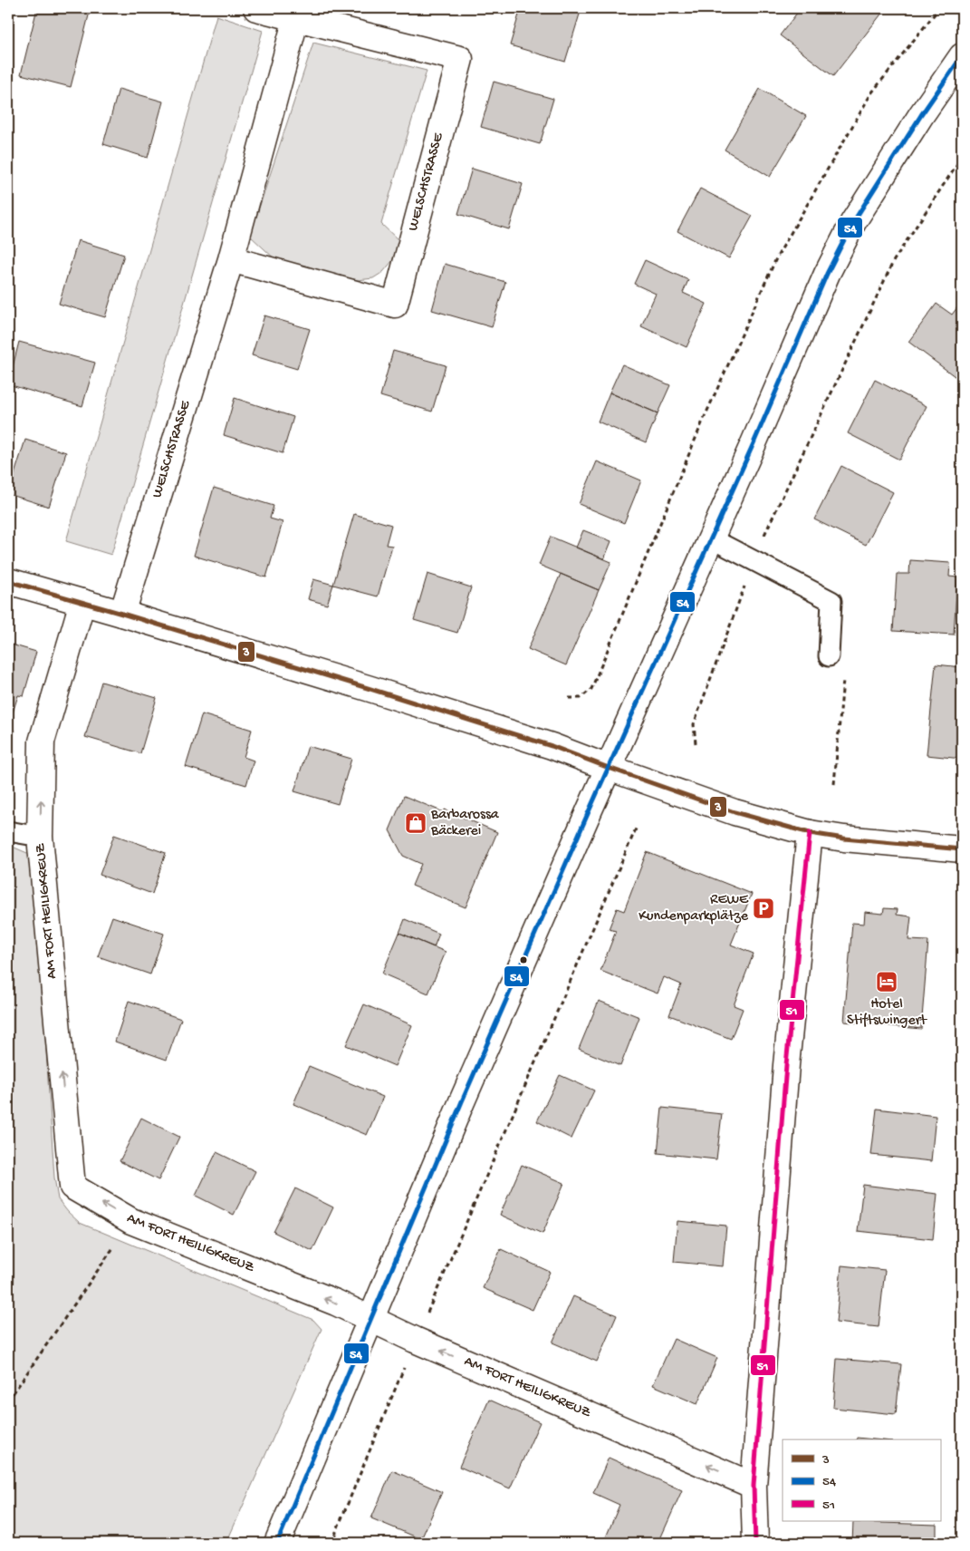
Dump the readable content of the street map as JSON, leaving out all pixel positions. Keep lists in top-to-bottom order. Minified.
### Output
{"streets":{"street":["WELSCHSTRASSE","AM FORT HEILIGKREUZ"]},"one_way":["AM FORT HEILIGKREUZ"],"places":{"shop":["Barbarossa Bäckerei"],"parking":["REWE Kundenparkplätze"],"hotel":["Hotel Stiftswingert"]},"lines":["transit line 54","transit line 3","transit line 51"],"legend":["3","54","51"]}
